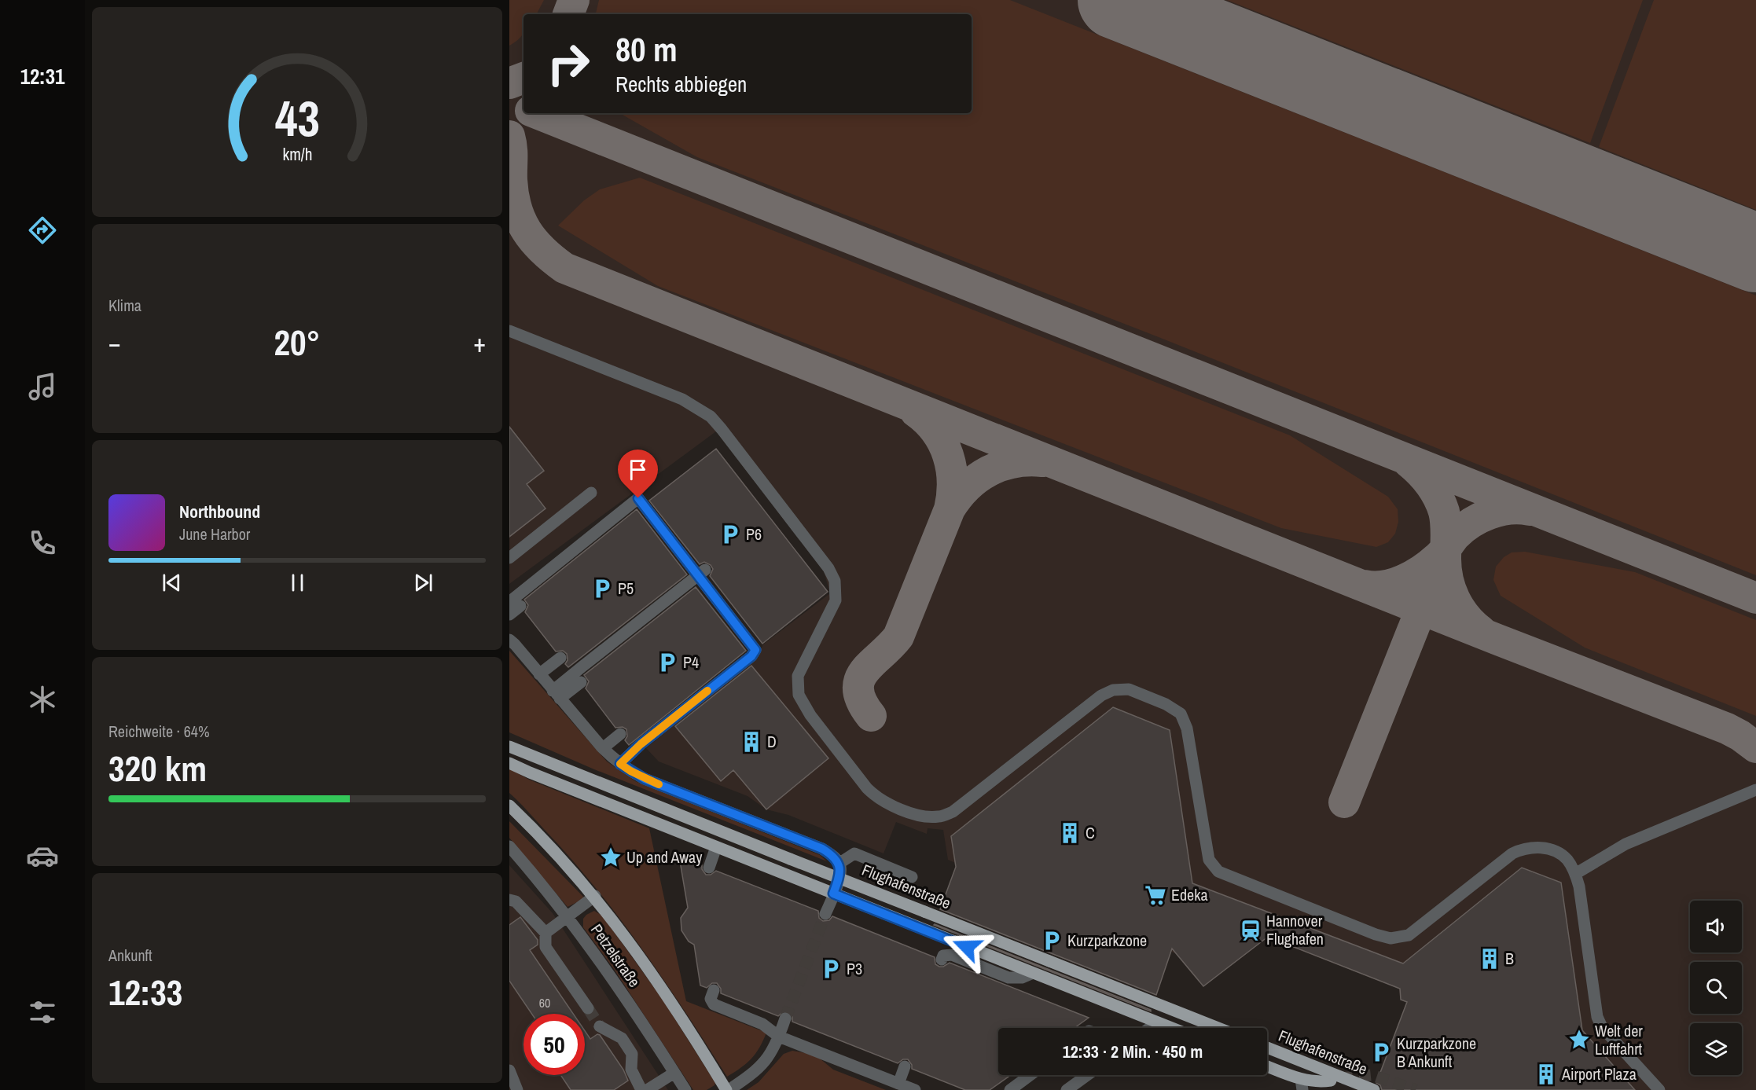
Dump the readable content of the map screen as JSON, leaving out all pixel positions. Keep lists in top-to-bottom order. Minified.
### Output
{"streets":{"main road":["Flughafenstraße"],"street":["Petzelstraße"]},"places":{"parking":["P6","P5","P4","Kurzparkzone","P3","Kurzparkzone B Ankunft"],"building":["D","C","B","Airport Plaza"],"place":["Up and Away","Welt der Luftfahrt"],"supermarket":["Edeka"],"station":["Hannover Flughafen"]},"house_numbers":["60"],"page":{"tabs":"12:31","turn":["80 m","Rechts abbiegen"],"tile":["Klima",["Reichweite · 64%","320 km"],["Ankunft","12:33"]],"heat":["−","20°","+"],"song":["Northbound","June Harbor"],"limit":"50","trip":"12:33 · 2 Min. · 450 m","gauge":["43","km/h"]}}
